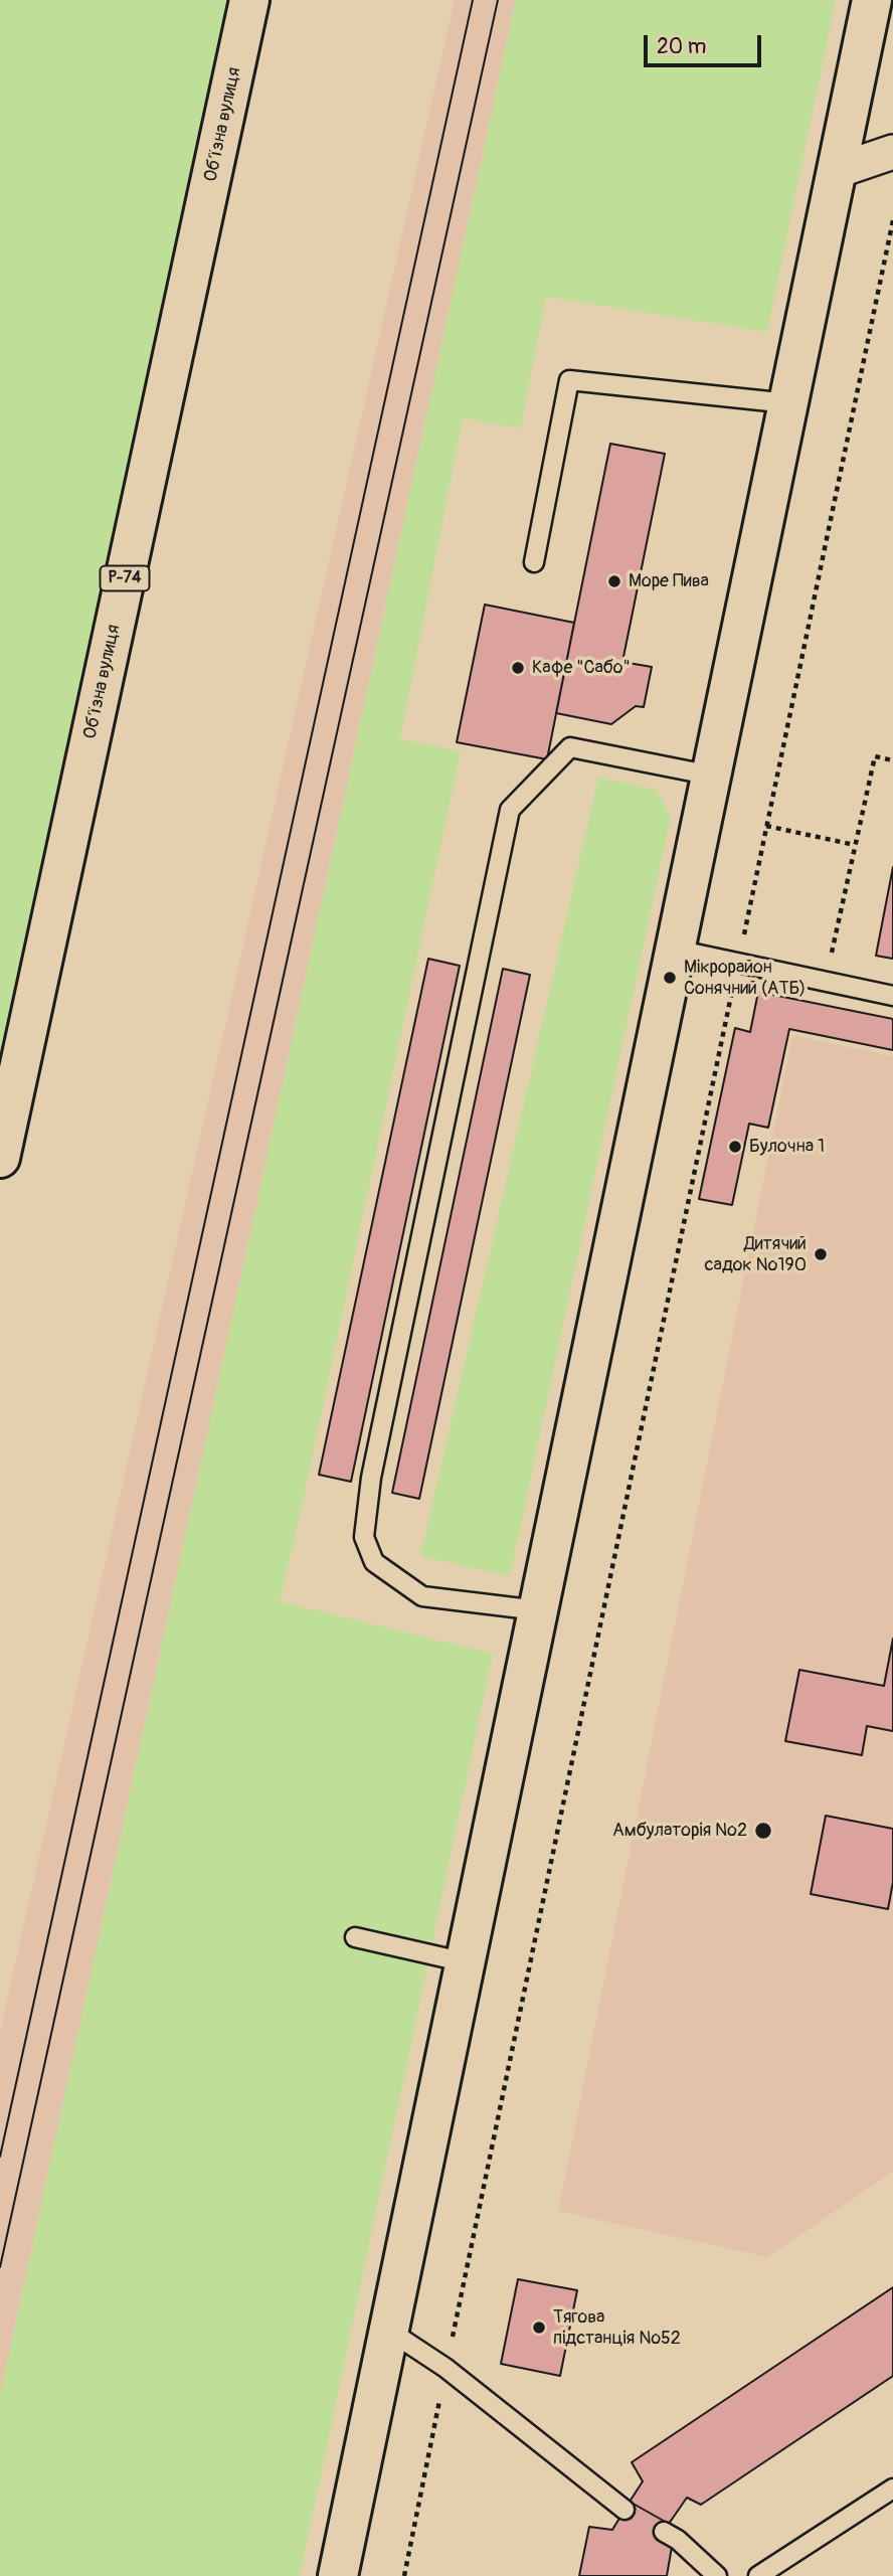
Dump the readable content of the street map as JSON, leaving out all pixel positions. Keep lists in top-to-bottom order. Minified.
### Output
{"streets":{"street":["Обʼїзна вулиця","Р-74"]},"places":["Море Пива","Кафе \"Сабо\"","Мікрорайон Сонячний (АТБ)","Булочна 1","Дитячий садок №190","Амбулаторія №2","Тягова підстанція №52"],"scale_bar":"20 m"}
